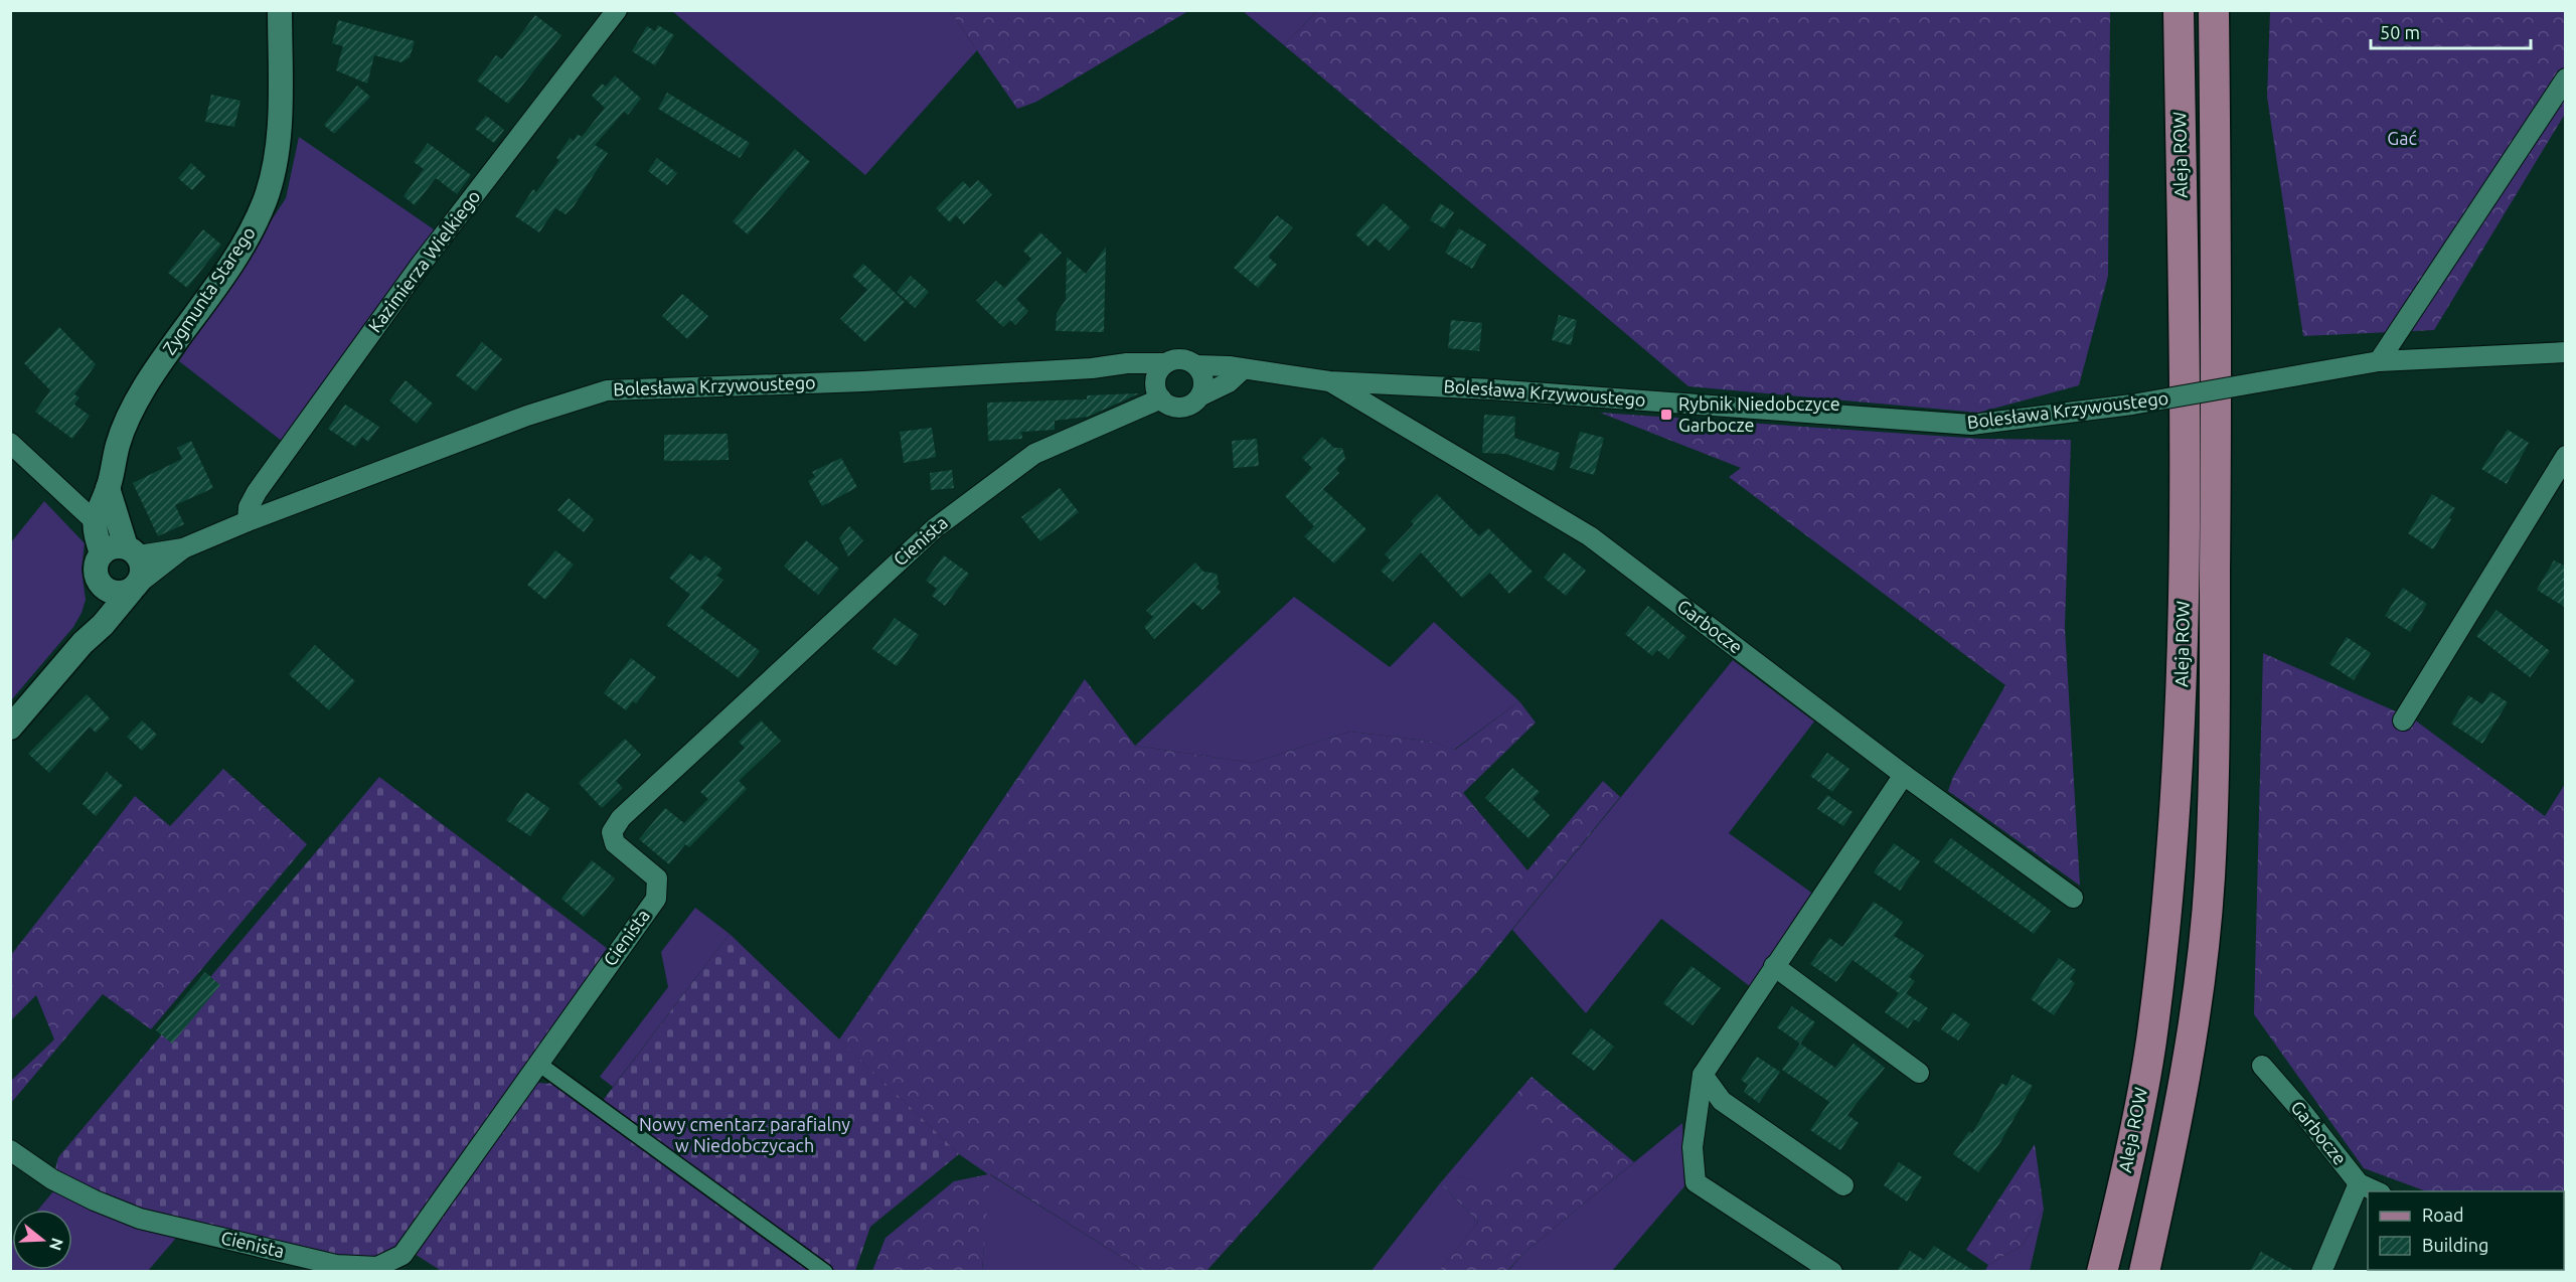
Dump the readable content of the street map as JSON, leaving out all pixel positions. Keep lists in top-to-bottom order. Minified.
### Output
{"streets":{"main road":["Aleja ROW"],"street":["Kazimierza Wielkiego","Zygmunta Starego","Bolesława Krzywoustego","Cienista","Garbocze"]},"crossings":[["Kazimierza Wielkiego","Bolesława Krzywoustego"],["Bolesława Krzywoustego","Cienista"],["Bolesława Krzywoustego","Garbocze"]],"parks":["Gać","Nowy cmentarz parafialny w Niedobczycach"],"places":{"transit":["Rybnik Niedobczyce Garbocze"]},"legend":["Road","Building"],"scale_bar":"50 m","north":"right"}
